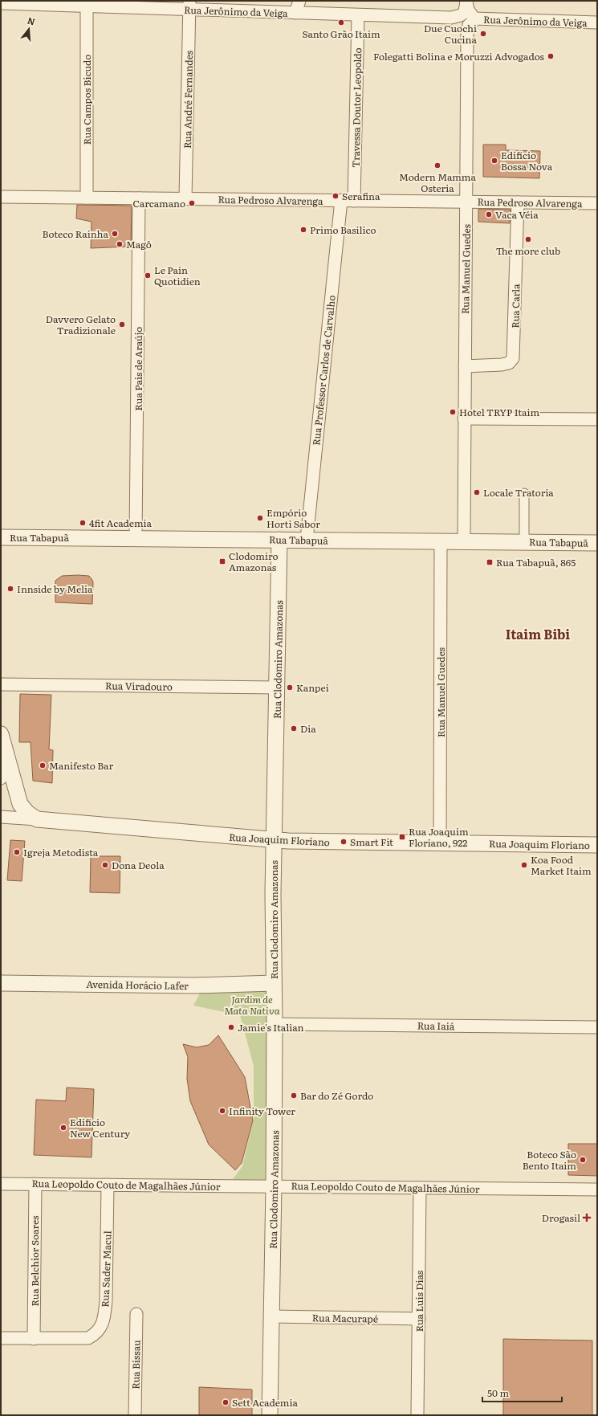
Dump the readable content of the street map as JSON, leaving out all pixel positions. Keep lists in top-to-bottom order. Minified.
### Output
{"streets":{"street":["Rua Jerônimo da Veiga","Rua Campos Bicudo","Rua André Fernandes","Travessa Doutor Leopoldo","Rua Pedroso Alvarenga","Rua Manuel Guedes","Rua Carla","Rua Pais de Araújo","Rua Professor Carlos de Carvalho","Rua Tabapuã","Rua Clodomiro Amazonas","Rua Viradouro","Rua Joaquim Floriano","Avenida Horácio Lafer","Rua Iaiá","Rua Leopoldo Couto de Magalhães Júnior","Rua Belchior Soares","Rua Sader Macul","Rua Luís Dias","Rua Macurapé","Rua Bissau"]},"crossings":[["Rua Jerônimo da Veiga","Rua Campos Bicudo"],["Rua Jerônimo da Veiga","Rua André Fernandes"],["Rua Jerônimo da Veiga","Travessa Doutor Leopoldo"],["Rua Jerônimo da Veiga","Rua Manuel Guedes"],["Rua Campos Bicudo","Rua Pedroso Alvarenga"],["Rua André Fernandes","Rua Pedroso Alvarenga"],["Travessa Doutor Leopoldo","Rua Pedroso Alvarenga"],["Rua Pedroso Alvarenga","Rua Manuel Guedes"],["Rua Pedroso Alvarenga","Rua Carla"],["Rua Pedroso Alvarenga","Rua Pais de Araújo"],["Rua Pedroso Alvarenga","Rua Professor Carlos de Carvalho"],["Rua Manuel Guedes","Rua Carla"],["Rua Manuel Guedes","Rua Tabapuã"],["Rua Manuel Guedes","Rua Joaquim Floriano"],["Rua Pais de Araújo","Rua Tabapuã"],["Rua Professor Carlos de Carvalho","Rua Tabapuã"],["Rua Tabapuã","Rua Clodomiro Amazonas"],["Rua Clodomiro Amazonas","Rua Viradouro"],["Rua Clodomiro Amazonas","Rua Joaquim Floriano"],["Rua Clodomiro Amazonas","Avenida Horácio Lafer"],["Rua Clodomiro Amazonas","Rua Iaiá"],["Rua Clodomiro Amazonas","Rua Leopoldo Couto de Magalhães Júnior"],["Rua Clodomiro Amazonas","Rua Macurapé"],["Rua Leopoldo Couto de Magalhães Júnior","Rua Belchior Soares"],["Rua Leopoldo Couto de Magalhães Júnior","Rua Sader Macul"],["Rua Leopoldo Couto de Magalhães Júnior","Rua Luís Dias"],["Rua Belchior Soares","Rua Sader Macul"],["Rua Luís Dias","Rua Macurapé"]],"districts":["Itaim Bibi"],"parks":["Jardim de Mata Nativa"],"places":{"other":["Santo Grão Itaim","Due Cuochi Cucina","Folegatti Bolina e Moruzzi Advogados","Edifício Bossa Nova","Modern Mamma Osteria","Serafina","Carcamano","Vaca Véia","Primo Basilico","Boteco Rainha","The more club","Magô","Le Pain Quotidien","Davvero Gelato Tradizionale","Hotel TRYP Itaim","Locale Tratoria","Empório Horti Sabor","4fit Academia","Innside by Melia","Kanpei","Dia","Manifesto Bar","Smart Fit","Igreja Metodista","Dona Deola","Koa Food Market Itaim","Jamie's Italian","Bar do Zé Gordo","Infinity Tower","Edifício New Century","Boteco São Bento Itaim","Sett Academia"],"transit":["Clodomiro Amazonas","Rua Tabapuã, 865","Rua Joaquim Floriano, 922"],"health":["Drogasil"]},"scale_bar":"50 m","north":"top"}
